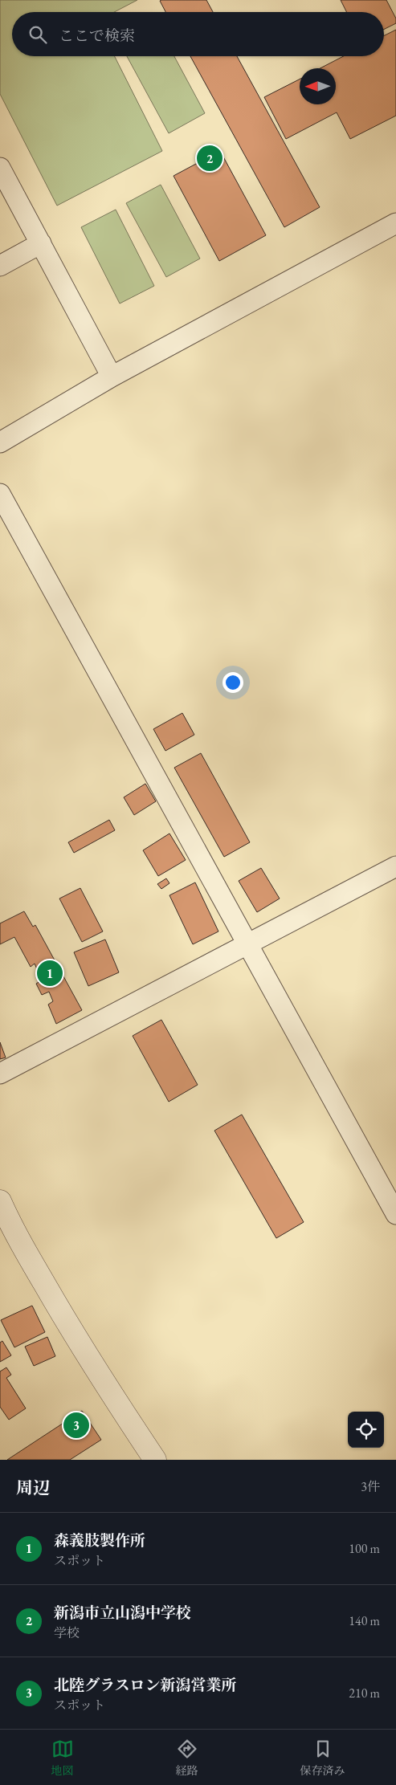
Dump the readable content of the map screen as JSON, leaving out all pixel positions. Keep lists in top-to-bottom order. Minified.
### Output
{"north":"left","page":{"search":"ここで検索","pins":["2","1","3"],"heading":["周辺","3件"],"list":[{"mark":"1","name":"森義肢製作所","note":"スポット","value":"100 m"},{"mark":"2","name":"新潟市立山潟中学校","note":"学校","value":"140 m"},{"mark":"3","name":"北陸グラスロン新潟営業所","note":"スポット","value":"210 m"}],"nav":["地図","経路","保存済み"]}}
